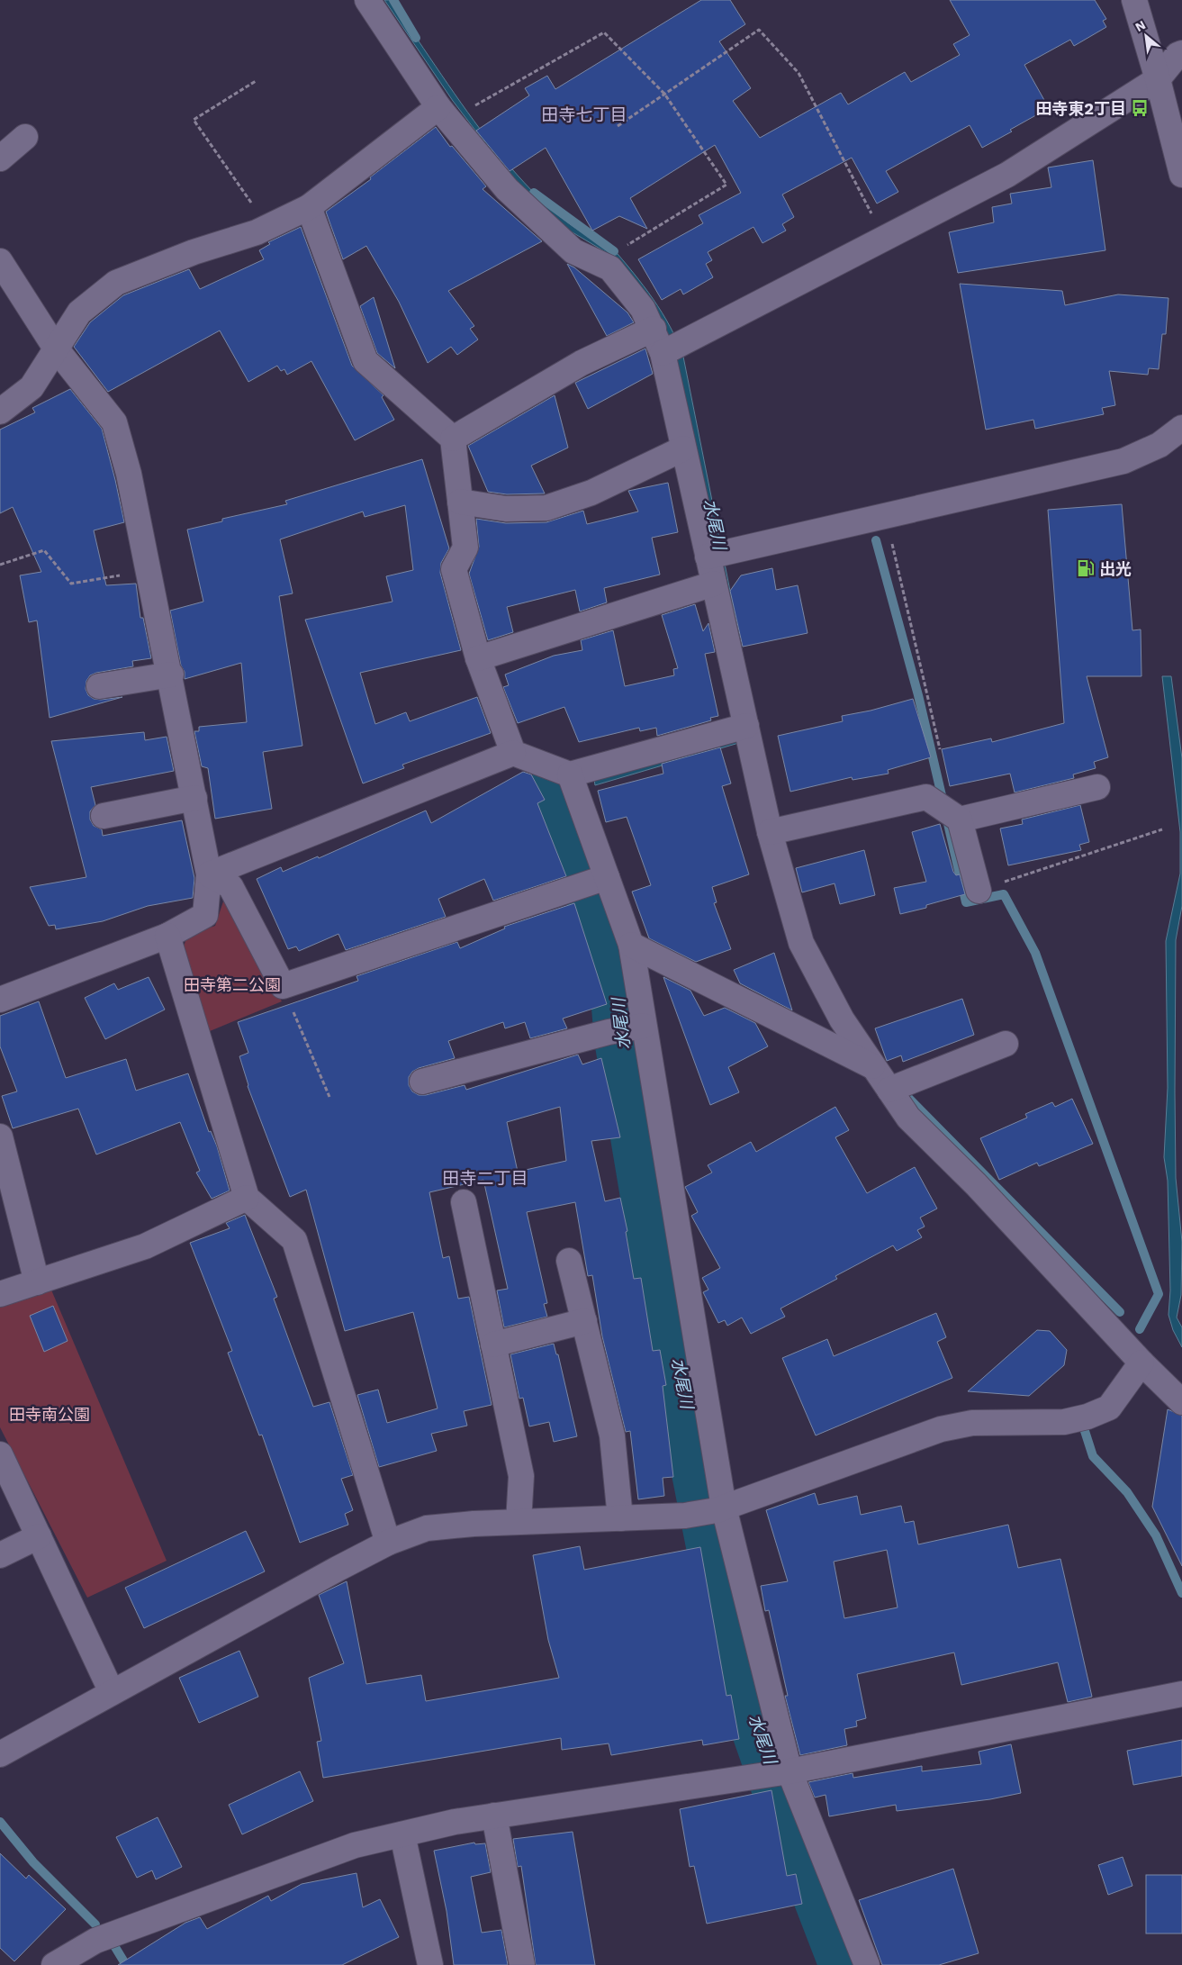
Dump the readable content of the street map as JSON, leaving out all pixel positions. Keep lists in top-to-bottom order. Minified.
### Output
{"districts":["田寺七丁目","田寺二丁目"],"water":["水尾川"],"parks":["田寺第二公園","田寺南公園"],"places":{"bus stop":["田寺東2丁目"],"fuel station":["出光"]},"north":"top left"}
